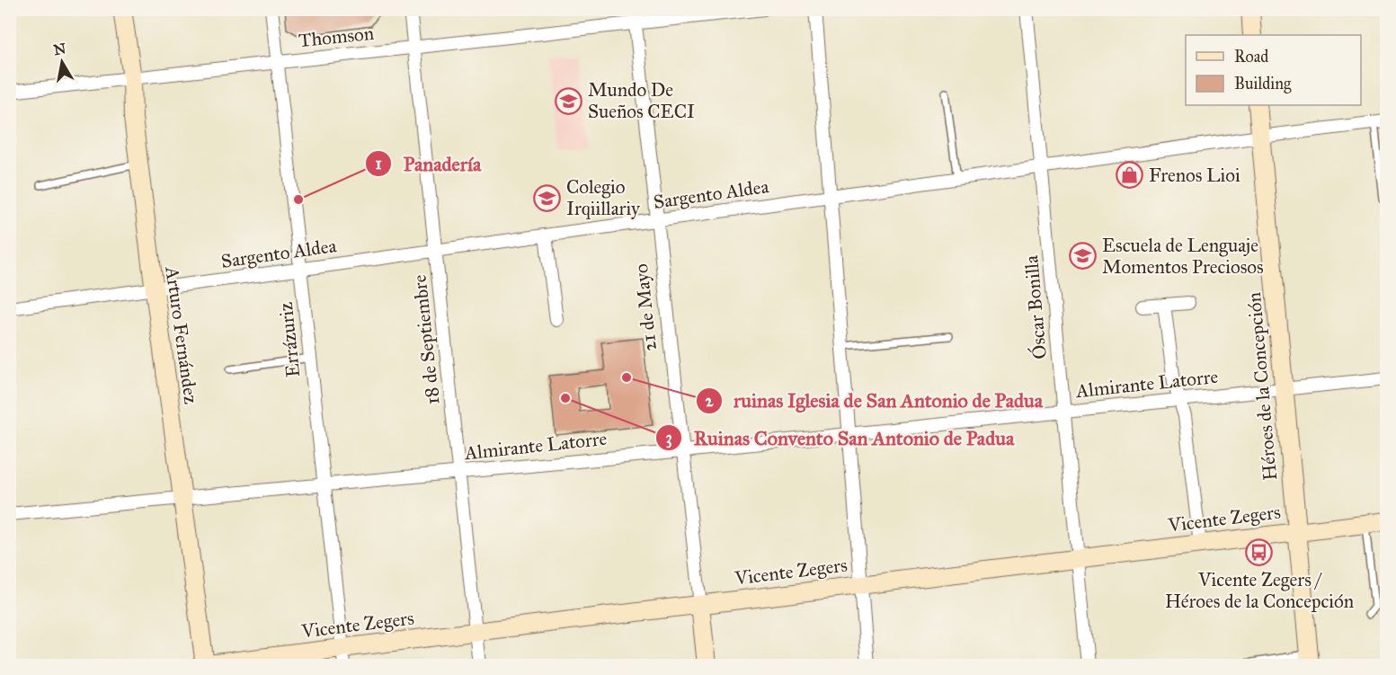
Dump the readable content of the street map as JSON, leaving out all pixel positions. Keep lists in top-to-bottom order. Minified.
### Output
{"streets":{"street":["Thomson","Sargento Aldea","21 de Mayo","Óscar Bonilla","Arturo Fernández","Errázuriz","18 de Septiembre","Almirante Latorre","Héroes de la Concepción","Vicente Zegers"]},"crossings":[["Thomson","21 de Mayo"],["Thomson","Arturo Fernández"],["Thomson","Errázuriz"],["Thomson","18 de Septiembre"],["Sargento Aldea","21 de Mayo"],["Sargento Aldea","Óscar Bonilla"],["Sargento Aldea","Arturo Fernández"],["Sargento Aldea","Errázuriz"],["Sargento Aldea","18 de Septiembre"],["Sargento Aldea","Héroes de la Concepción"],["21 de Mayo","Almirante Latorre"],["21 de Mayo","Vicente Zegers"],["Óscar Bonilla","Almirante Latorre"],["Óscar Bonilla","Vicente Zegers"],["Arturo Fernández","Almirante Latorre"],["Arturo Fernández","Vicente Zegers"],["Errázuriz","Almirante Latorre"],["Errázuriz","Vicente Zegers"],["18 de Septiembre","Almirante Latorre"],["18 de Septiembre","Vicente Zegers"],["Almirante Latorre","Héroes de la Concepción"],["Héroes de la Concepción","Vicente Zegers"]],"places":{"school or university":["Mundo De Sueños CECI","Colegio Irqiillariy","Escuela de Lenguaje Momentos Preciosos"],"shop":["Frenos Lioi"],"other":["Panadería","ruinas Iglesia de San Antonio de Padua","Ruinas Convento San Antonio de Padua"],"bus stop":["Vicente Zegers / Héroes de la Concepción"]},"legend":["Road","Building"],"north":"top"}
